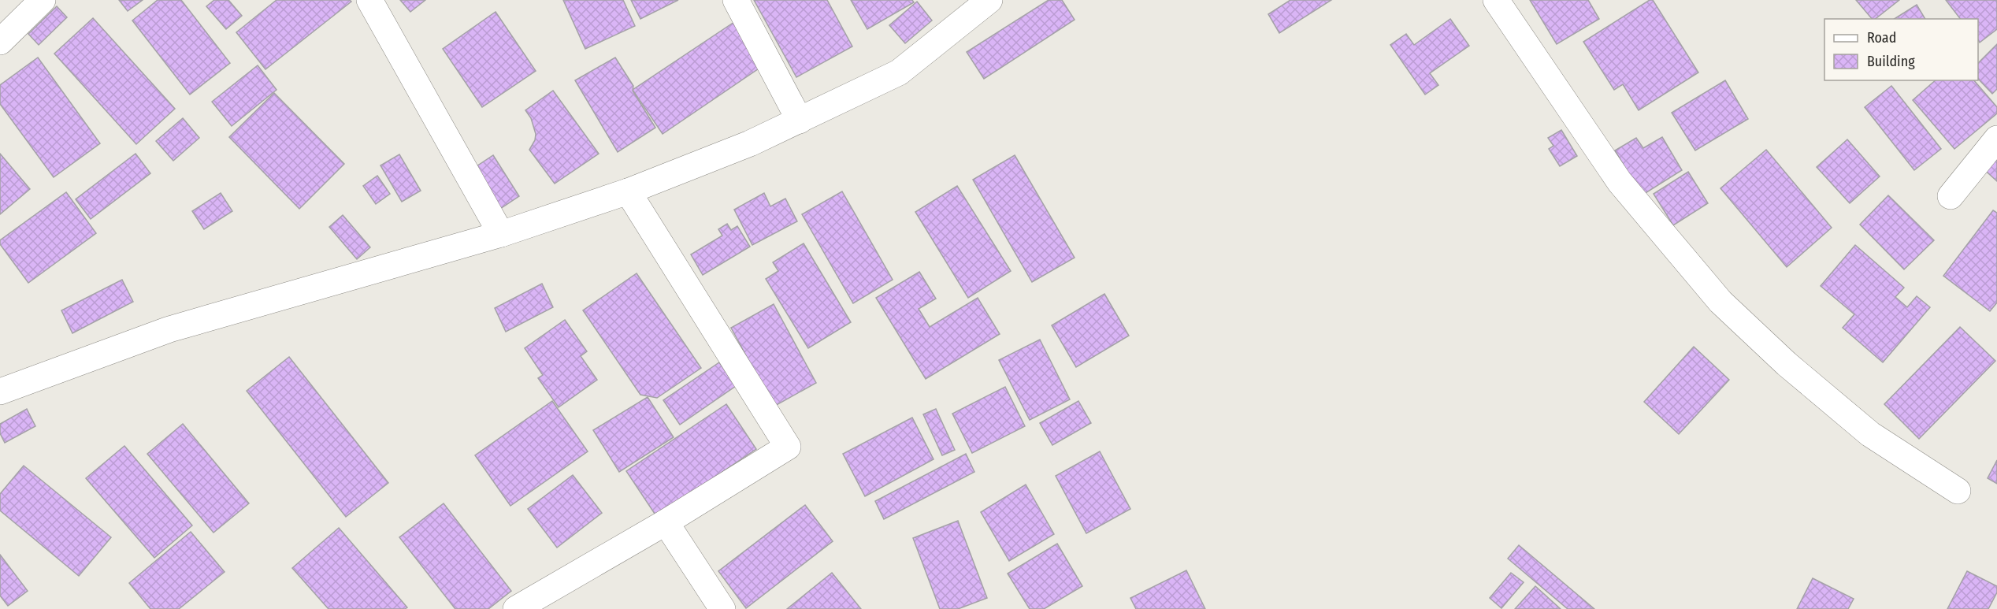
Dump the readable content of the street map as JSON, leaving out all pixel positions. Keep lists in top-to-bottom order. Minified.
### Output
{"legend":["Road","Building"]}
